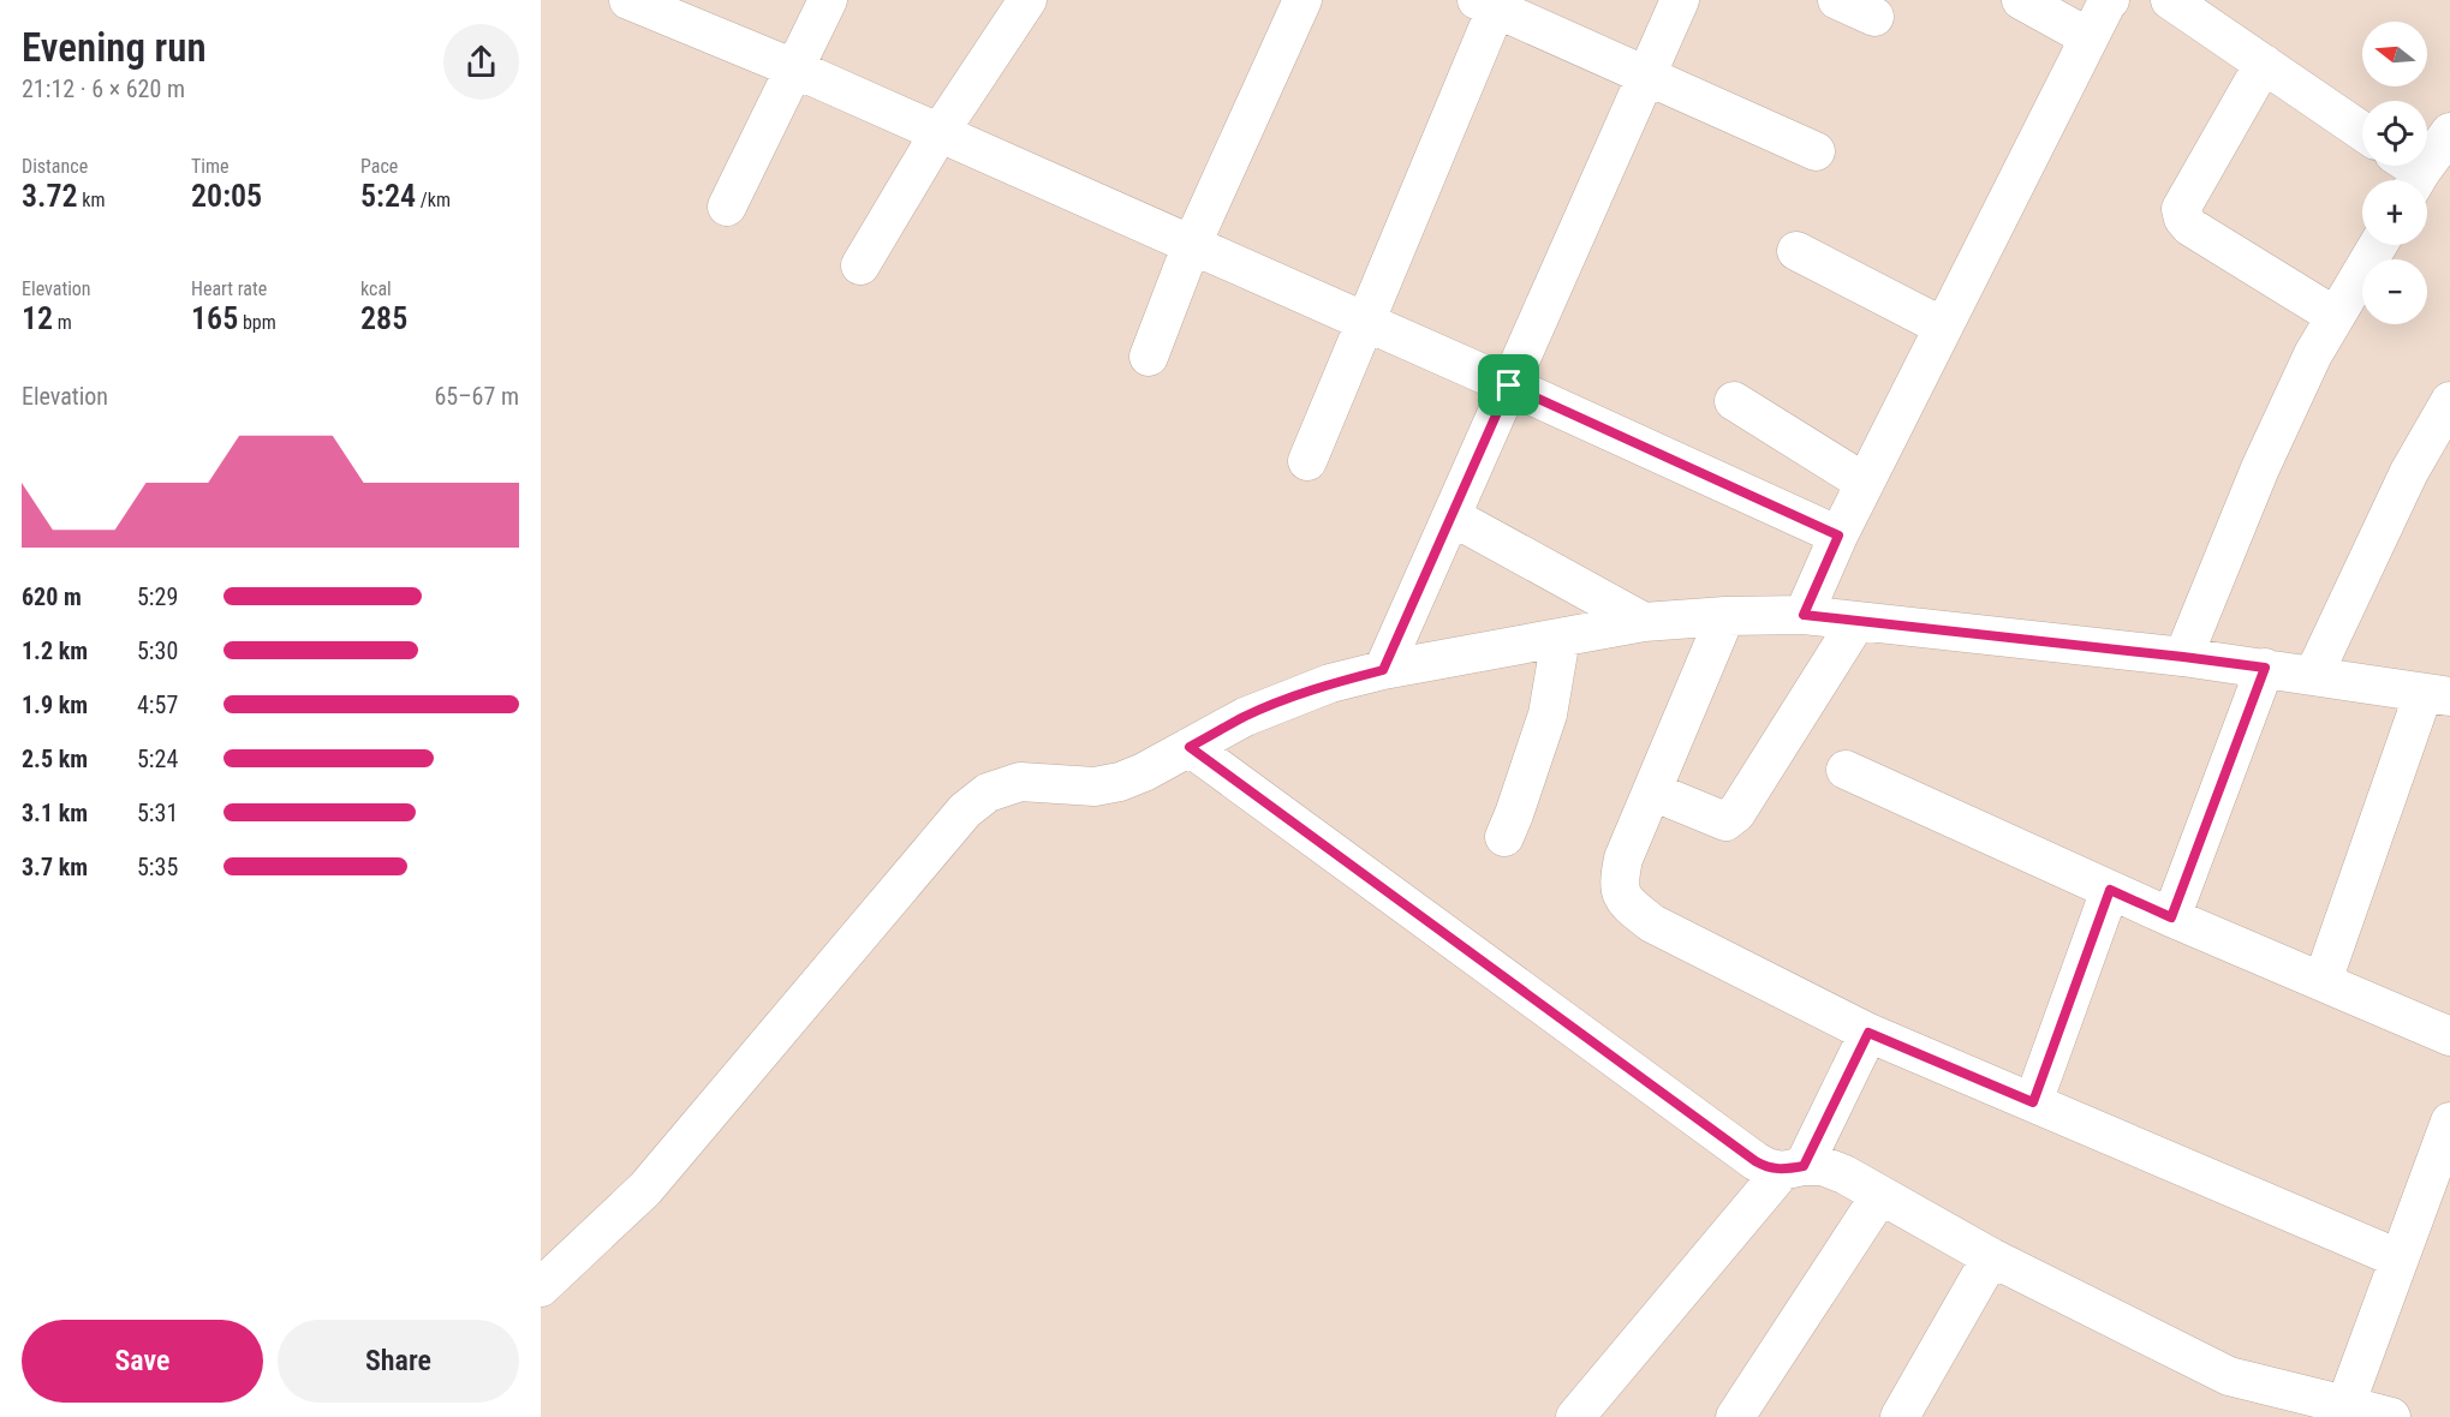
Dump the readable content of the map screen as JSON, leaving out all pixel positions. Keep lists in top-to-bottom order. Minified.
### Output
{"north":"left","page":{"heading":["Evening run","21:12 · 6 × 620 m"],"map_buttons":["+","−"],"stats":[["Distance","3.72 km"],["Time","20:05"],["Pace","5:24 /km"],["Elevation","12 m"],["Heart rate","165 bpm"],["kcal","285"]],"chart":["Elevation","65–67 m"],"list":[{"name":"620 m","note":"5:29"},{"name":"1.2 km","note":"5:30"},{"name":"1.9 km","note":"4:57"},{"name":"2.5 km","note":"5:24"},{"name":"3.1 km","note":"5:31"},{"name":"3.7 km","note":"5:35"}],"buttons":["Save","Share"]}}
